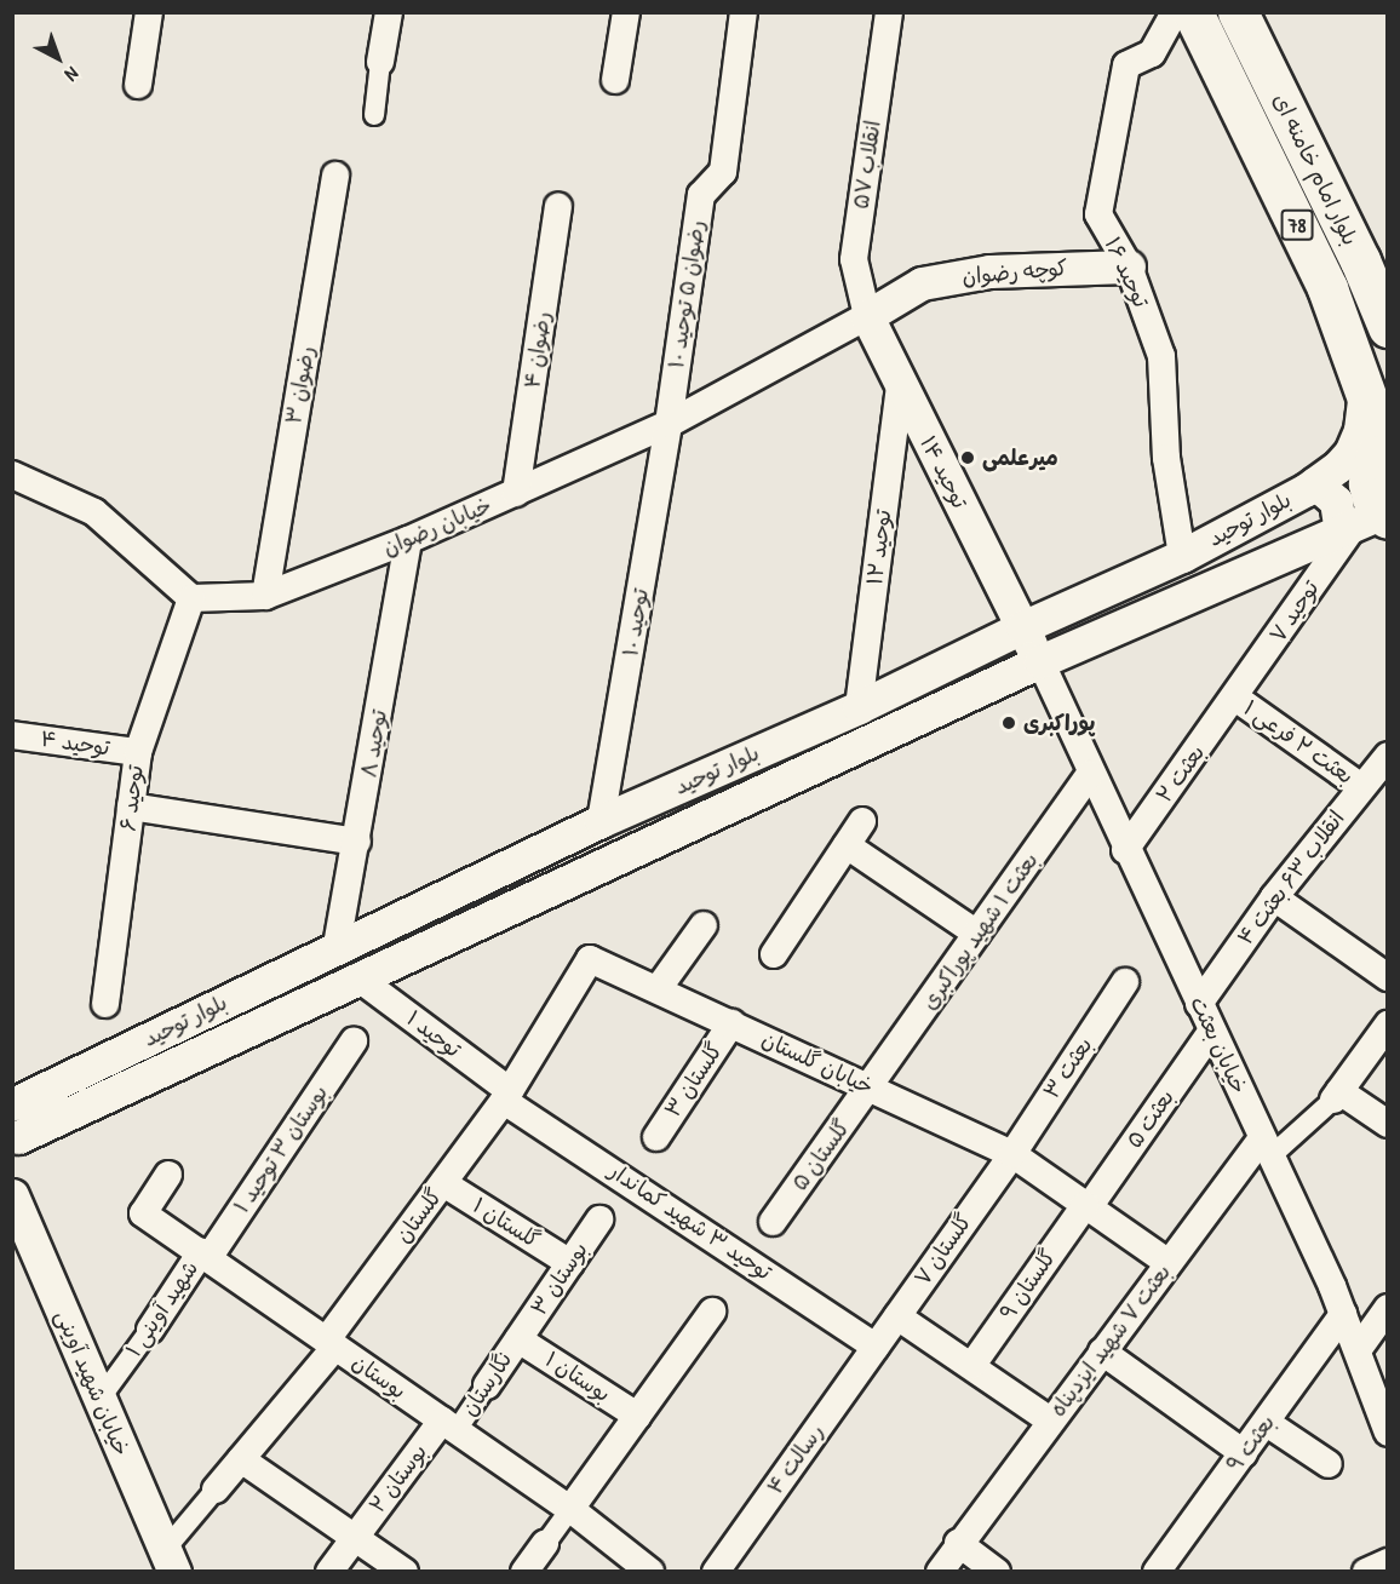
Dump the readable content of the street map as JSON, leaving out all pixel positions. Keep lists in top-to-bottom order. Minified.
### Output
{"streets":{"main road":["بلوار امام خامنه ای","78"],"street":["انقلاب ۵۷","کوچه رضوان","توحید ۱۶","رضوان ۵ توحید ۱۰","رضوان ۴","رضوان ۳","توحید ۱۴","بلوار توحید","خیابان رضوان","توحید ۱۲","توحید ۷","توحید ۱۰","بعثت ۲ فرعی ۱","توحید ۴","توحید ۸","بعثت ۲","توحید ۶","انقلاب ۶۳ بعثت ۴","بعثت ۱ شهید پوراکبری","توحید ۱","خیابان بعثت","خیابان گلستان","بعثت ۳","گلستان ۳","بعثت ۵","بوستان ۳ توحید ۱","گلستان ۵","گلستان","توحید ۳ شهید کماندار","گلستان ۱","گلستان ۷","بوستان ۳","گلستان ۹","شهید آوینی ۱","بعثت ۷ شهید ایزدپناه","بوستان","بوستان ۱","خیابان شهید آوینی","نگارستان","بعثت ۹","رسالت ۴","بوستان ۲"]},"crossings":[["انقلاب ۵۷","کوچه رضوان"],["انقلاب ۵۷","توحید ۱۴"],["انقلاب ۵۷","خیابان رضوان"],["بلوار امام خامنه ای","78"],["بلوار امام خامنه ای","توحید ۱۶"],["بلوار امام خامنه ای","بلوار توحید"],["78","بلوار توحید"],["78","توحید ۷"],["کوچه رضوان","توحید ۱۶"],["کوچه رضوان","توحید ۱۴"],["کوچه رضوان","خیابان رضوان"],["توحید ۱۶","بلوار توحید"],["رضوان ۵ توحید ۱۰","خیابان رضوان"],["رضوان ۵ توحید ۱۰","توحید ۱۰"],["رضوان ۴","خیابان رضوان"],["رضوان ۳","خیابان رضوان"],["توحید ۱۴","بلوار توحید"],["توحید ۱۴","خیابان رضوان"],["توحید ۱۴","توحید ۱۲"],["توحید ۱۴","خیابان بعثت"],["بلوار توحید","توحید ۱۲"],["بلوار توحید","توحید ۷"],["بلوار توحید","توحید ۱۰"],["بلوار توحید","توحید ۸"],["بلوار توحید","توحید ۱"],["بلوار توحید","خیابان بعثت"],["خیابان رضوان","توحید ۱۰"],["خیابان رضوان","توحید ۸"],["خیابان رضوان","توحید ۶"],["توحید ۷","بعثت ۲ فرعی ۱"],["توحید ۷","بعثت ۲"],["بعثت ۲ فرعی ۱","بعثت ۲"],["بعثت ۲ فرعی ۱","انقلاب ۶۳ بعثت ۴"],["توحید ۴","توحید ۶"],["بعثت ۲","خیابان بعثت"],["انقلاب ۶۳ بعثت ۴","خیابان بعثت"],["بعثت ۱ شهید پوراکبری","خیابان بعثت"],["بعثت ۱ شهید پوراکبری","خیابان گلستان"],["بعثت ۱ شهید پوراکبری","گلستان ۵"],["توحید ۱","خیابان گلستان"],["توحید ۱","گلستان"],["توحید ۱","توحید ۳ شهید کماندار"],["خیابان بعثت","بعثت ۵"],["خیابان بعثت","بعثت ۷ شهید ایزدپناه"],["خیابان بعثت","بعثت ۹"],["خیابان گلستان","بعثت ۳"],["خیابان گلستان","گلستان ۳"],["خیابان گلستان","بعثت ۵"],["خیابان گلستان","گلستان ۵"],["خیابان گلستان","گلستان"],["خیابان گلستان","توحید ۳ شهید کماندار"],["خیابان گلستان","گلستان ۷"],["خیابان گلستان","گلستان ۹"],["خیابان گلستان","بعثت ۷ شهید ایزدپناه"],["بعثت ۳","گلستان ۷"],["بعثت ۵","گلستان ۹"],["بوستان ۳ توحید ۱","شهید آوینی ۱"],["بوستان ۳ توحید ۱","بوستان"],["گلستان","توحید ۳ شهید کماندار"],["گلستان","گلستان ۱"],["گلستان","بوستان"],["توحید ۳ شهید کماندار","گلستان ۷"],["توحید ۳ شهید کماندار","رسالت ۴"],["گلستان ۱","بوستان ۳"],["گلستان ۷","رسالت ۴"],["بوستان ۳","بوستان ۱"],["بوستان ۳","نگارستان"],["شهید آوینی ۱","بوستان"],["شهید آوینی ۱","خیابان شهید آوینی"],["بوستان","نگارستان"],["بوستان","بوستان ۲"],["بوستان ۱","نگارستان"],["نگارستان","بوستان ۲"]],"places":["میرعلمی","پوراکبری"],"north":"bottom right"}
